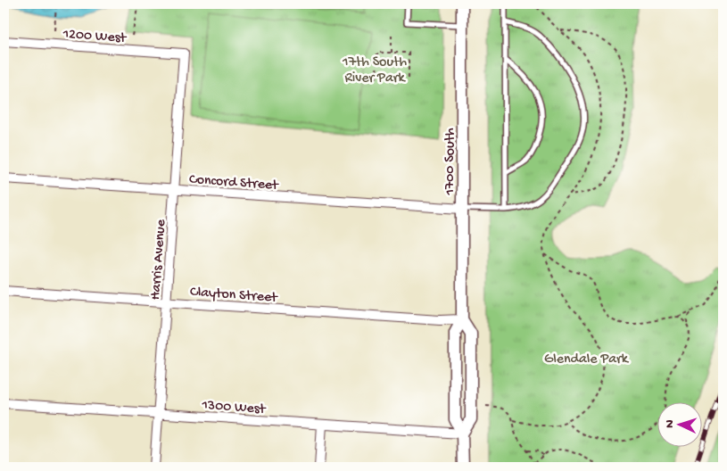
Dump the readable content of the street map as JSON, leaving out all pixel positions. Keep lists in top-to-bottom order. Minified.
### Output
{"streets":{"street":["1200 West","1700 South","Concord Street","Harris Avenue","Clayton Street","1300 West"]},"crossings":[["1200 West","Harris Avenue"],["1700 South","Concord Street"],["1700 South","Clayton Street"],["1700 South","1300 West"],["Concord Street","Harris Avenue"],["Harris Avenue","Clayton Street"],["Harris Avenue","1300 West"]],"parks":["17th South River Park","Glendale Park"],"north":"left"}
